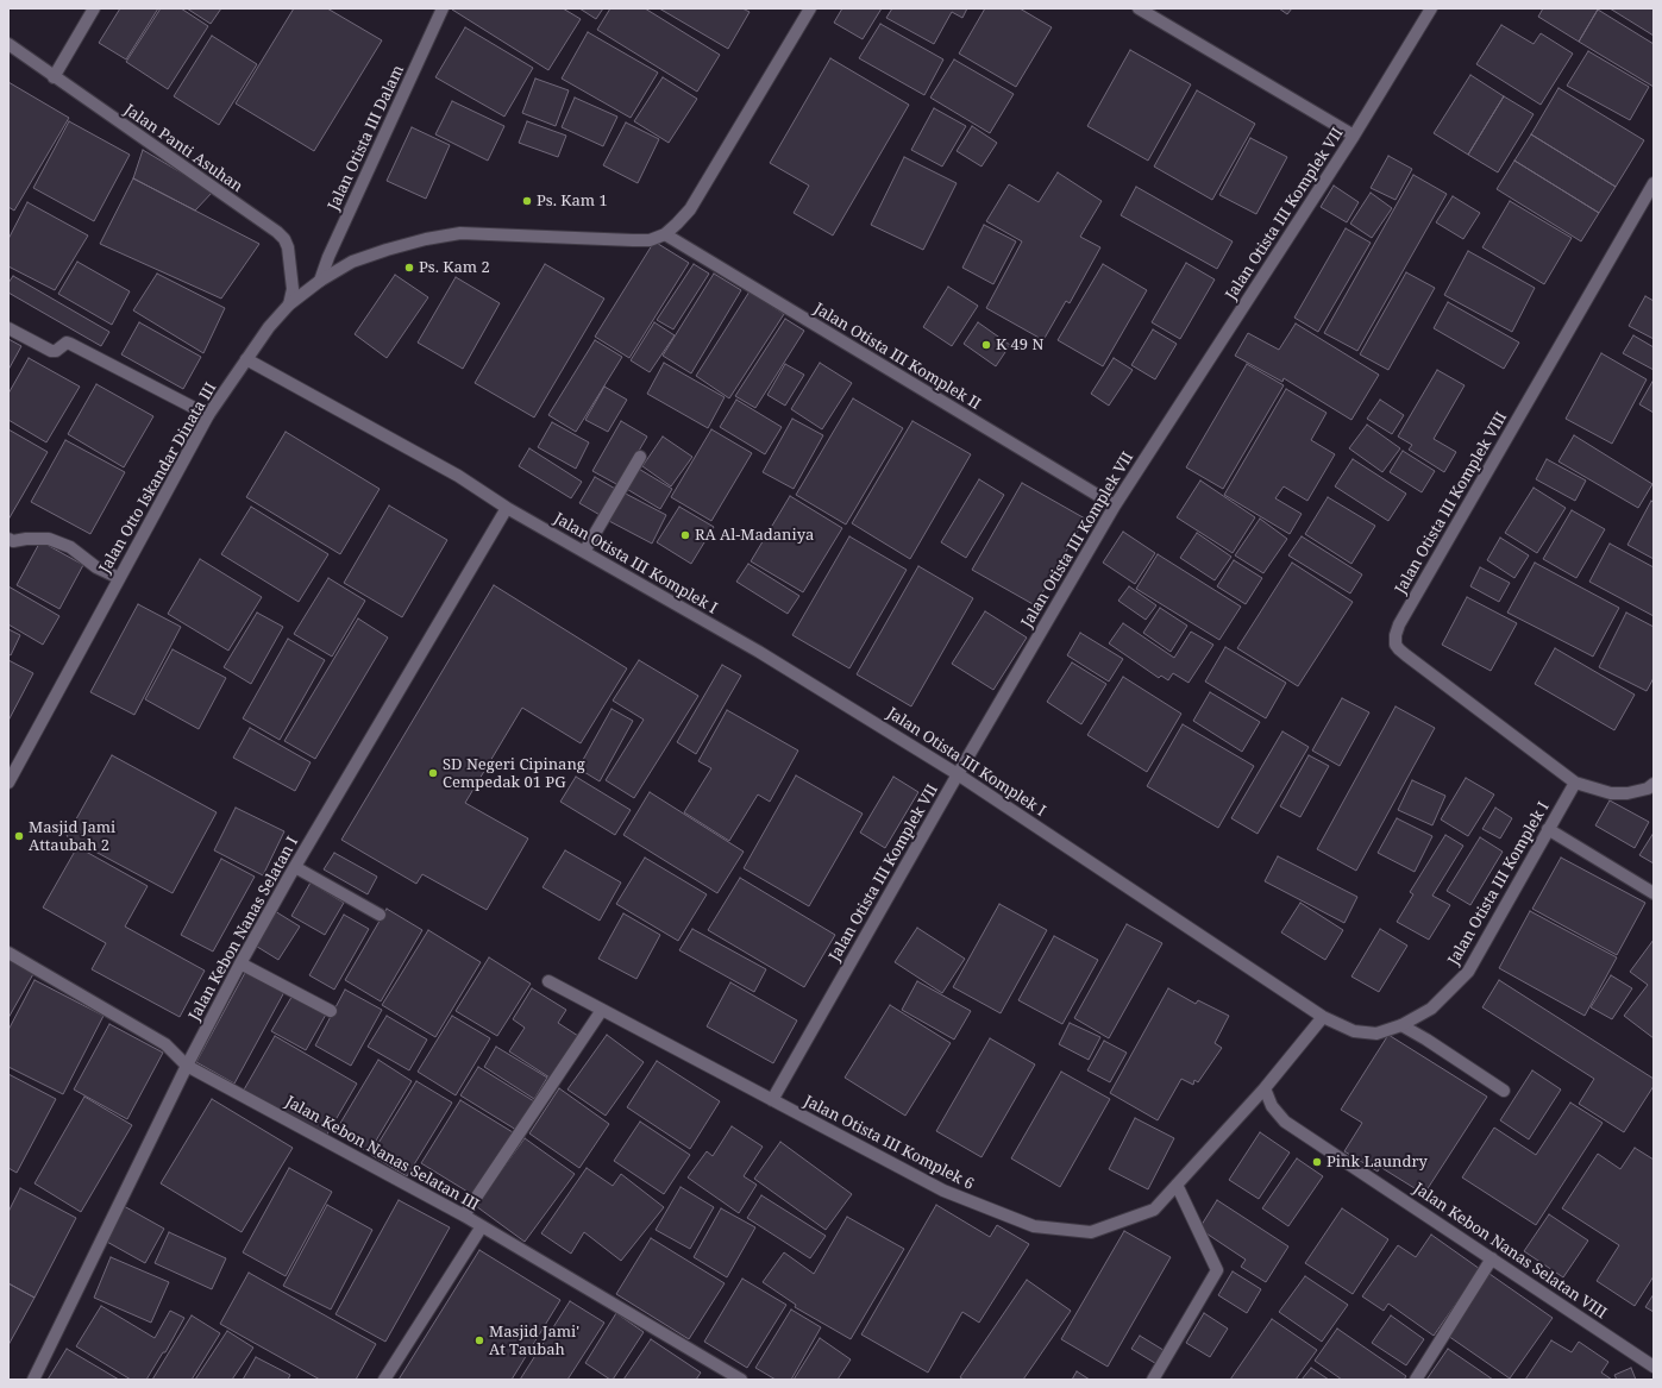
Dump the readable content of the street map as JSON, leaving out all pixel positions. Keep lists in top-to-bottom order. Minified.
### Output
{"streets":{"street":["Jalan Otista III Dalam","Jalan Panti Asuhan","Jalan Otista III Komplek VII","Jalan Otista III Komplek II","Jalan Otto Iskandar Dinata III","Jalan Otista III Komplek VIII","Jalan Otista III Komplek I","Jalan Kebon Nanas Selatan I","Jalan Otista III Komplek 6","Jalan Kebon Nanas Selatan III","Jalan Kebon Nanas Selatan VIII"]},"crossings":[["Jalan Otista III Dalam","Jalan Otto Iskandar Dinata III"],["Jalan Panti Asuhan","Jalan Otto Iskandar Dinata III"],["Jalan Otista III Komplek VII","Jalan Otista III Komplek II"],["Jalan Otista III Komplek VII","Jalan Otista III Komplek I"],["Jalan Otista III Komplek VII","Jalan Otista III Komplek 6"],["Jalan Otista III Komplek II","Jalan Otto Iskandar Dinata III"],["Jalan Otto Iskandar Dinata III","Jalan Otista III Komplek I"],["Jalan Otista III Komplek VIII","Jalan Otista III Komplek I"],["Jalan Otista III Komplek I","Jalan Kebon Nanas Selatan I"],["Jalan Otista III Komplek I","Jalan Otista III Komplek 6"],["Jalan Kebon Nanas Selatan I","Jalan Kebon Nanas Selatan III"],["Jalan Otista III Komplek 6","Jalan Kebon Nanas Selatan VIII"]],"places":["Ps. Kam 1","Ps. Kam 2","K 49 N","RA Al-Madaniya","SD Negeri Cipinang Cempedak 01 PG","Masjid Jami Attaubah 2","Pink Laundry","Masjid Jami' At Taubah"]}
